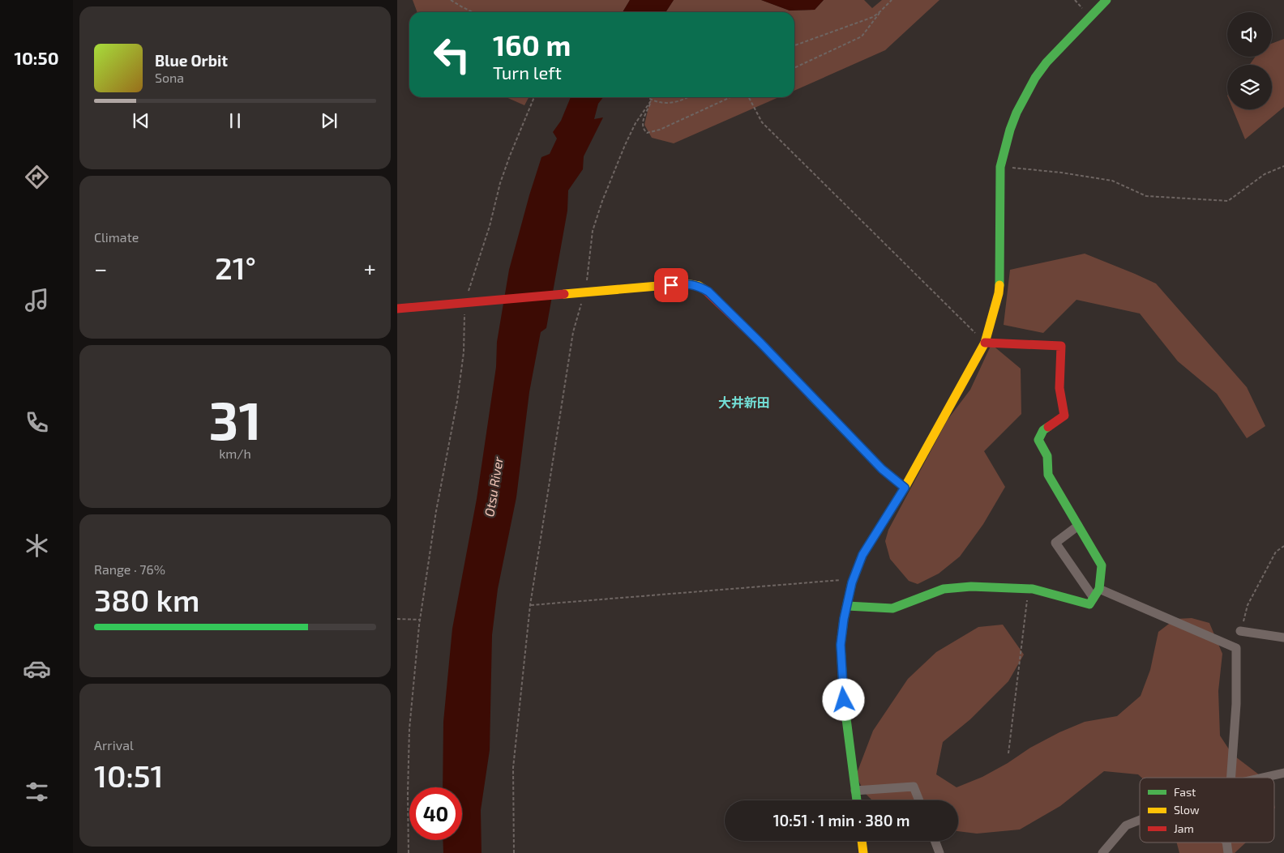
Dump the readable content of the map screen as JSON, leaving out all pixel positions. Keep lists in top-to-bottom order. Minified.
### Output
{"districts":["大井新田"],"water":["Otsu River"],"legend":["Fast","Slow","Jam"],"page":{"tabs":"10:50","turn":["160 m","Turn left"],"song":["Blue Orbit","Sona"],"tile":["Climate",["31","km/h"],["Range · 76%","380 km"],["Arrival","10:51"]],"heat":["−","21°","+"],"limit":"40","trip":"10:51 · 1 min · 380 m"}}
